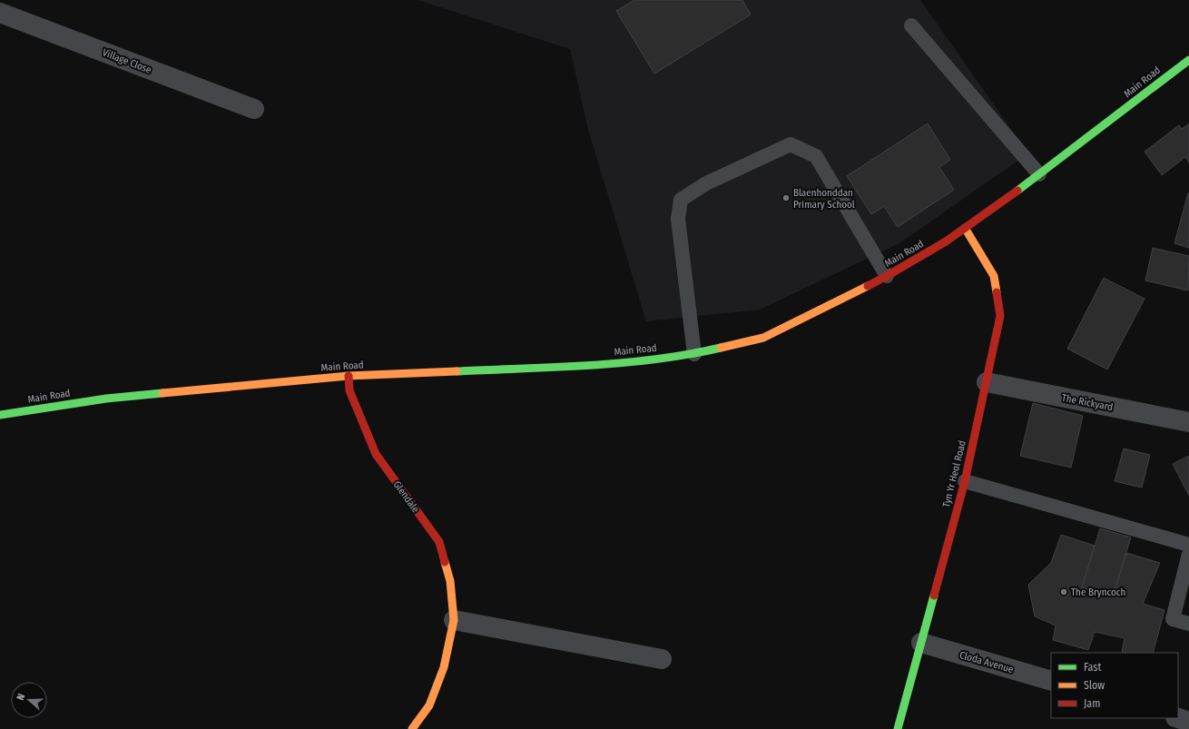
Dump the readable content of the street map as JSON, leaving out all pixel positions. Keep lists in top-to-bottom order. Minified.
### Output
{"streets":{"street":["Village Close","Main Road","The Rickyard","Tyn Yr Heol Road","Glendale","Cloda Avenue"]},"crossings":[["Main Road","Tyn Yr Heol Road"],["Main Road","Glendale"],["The Rickyard","Tyn Yr Heol Road"],["Tyn Yr Heol Road","Cloda Avenue"]],"places":["Blaenhonddan Primary School","The Bryncoch"],"legend":["Fast","Slow","Jam"],"north":"left"}
